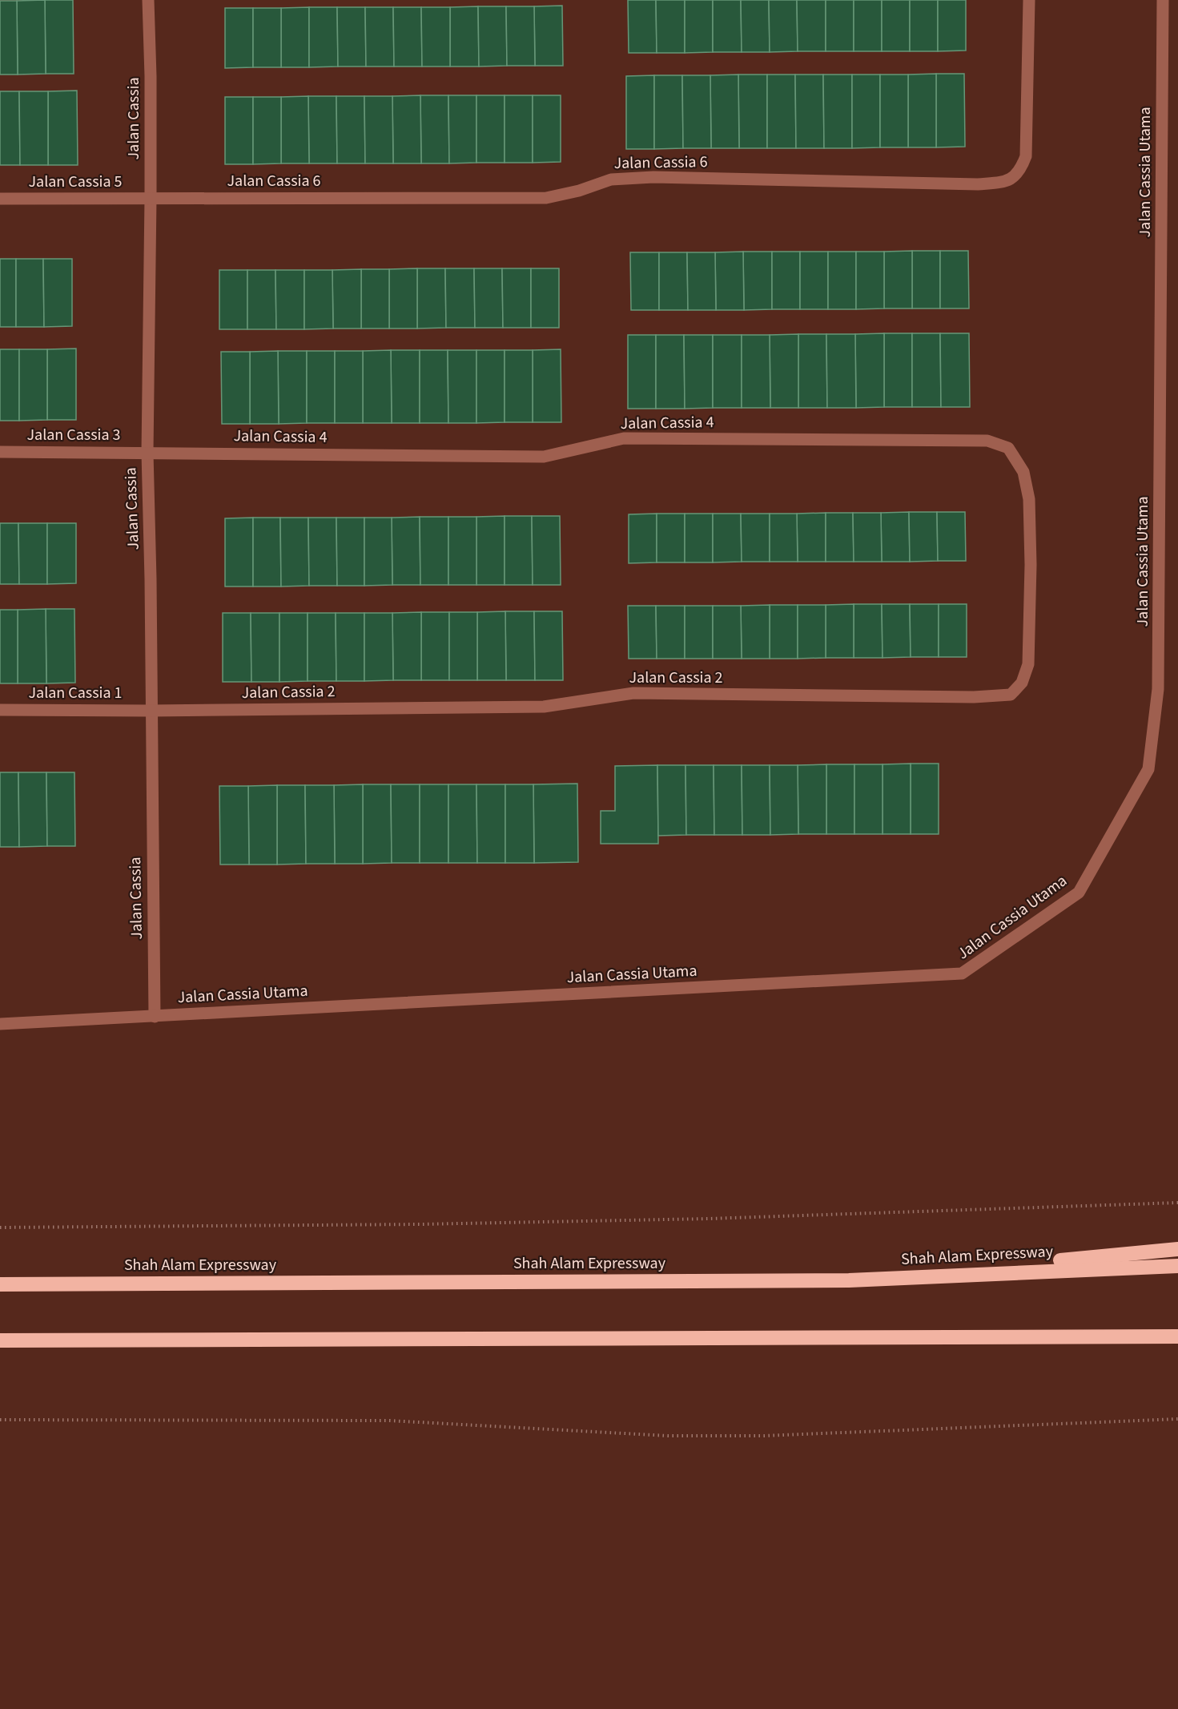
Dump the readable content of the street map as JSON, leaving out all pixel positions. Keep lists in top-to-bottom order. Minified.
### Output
{"streets":{"highway":["Shah Alam Expressway"],"street":["Jalan Cassia","Jalan Cassia 6","Jalan Cassia Utama","Jalan Cassia 5","Jalan Cassia 4","Jalan Cassia 3","Jalan Cassia 2","Jalan Cassia 1"]},"crossings":[["Jalan Cassia","Jalan Cassia 6"],["Jalan Cassia","Jalan Cassia Utama"],["Jalan Cassia","Jalan Cassia 5"],["Jalan Cassia","Jalan Cassia 4"],["Jalan Cassia","Jalan Cassia 3"],["Jalan Cassia","Jalan Cassia 2"],["Jalan Cassia","Jalan Cassia 1"],["Jalan Cassia 6","Jalan Cassia 5"],["Jalan Cassia 4","Jalan Cassia 3"],["Jalan Cassia 4","Jalan Cassia 2"],["Jalan Cassia 2","Jalan Cassia 1"]]}
